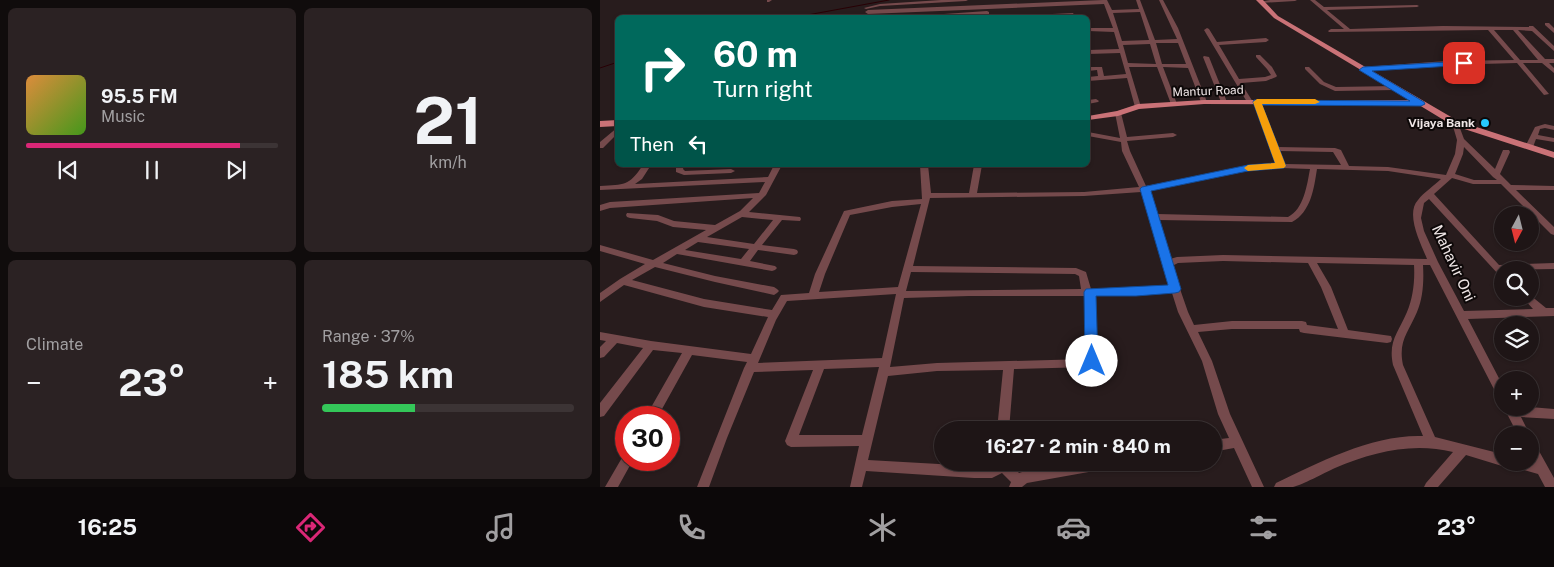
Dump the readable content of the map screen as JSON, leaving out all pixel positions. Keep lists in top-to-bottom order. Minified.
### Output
{"streets":{"main road":["Mantur Road"],"street":["Mahavir Oni"]},"places":["Vijaya Bank"],"north":"bottom","page":{"tile":[["21","km/h"],"Climate",["Range · 37%","185 km"]],"turn":["60 m","Turn right"],"song":["95.5 FM","Music"],"then":"Then","map_buttons":["+","−"],"heat":["−","23°","+"],"limit":"30","trip":"16:27 · 2 min · 840 m","tabs":["16:25","23°"]}}
